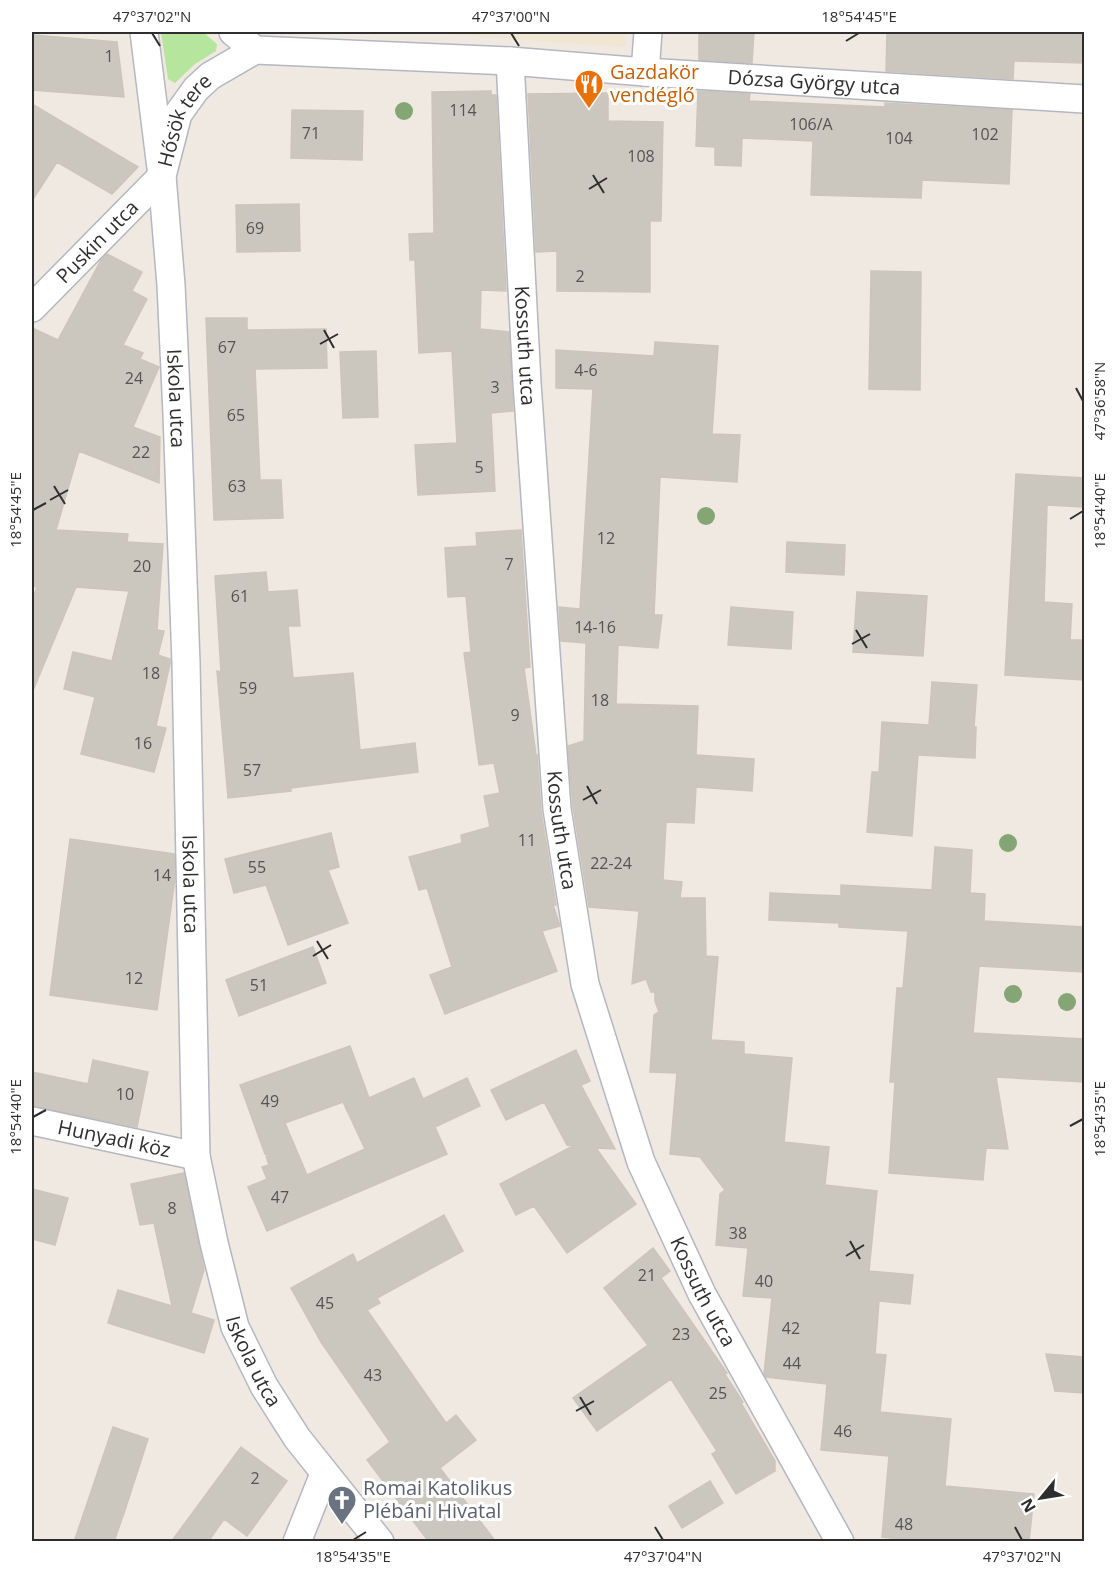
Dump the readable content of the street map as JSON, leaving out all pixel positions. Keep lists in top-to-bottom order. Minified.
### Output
{"streets":{"street":["Dózsa György utca","Hősök tere","Puskin utca","Kossuth utca","Iskola utca","Hunyadi köz"]},"crossings":[["Dózsa György utca","Hősök tere"],["Dózsa György utca","Kossuth utca"],["Hősök tere","Puskin utca"],["Hősök tere","Iskola utca"],["Puskin utca","Iskola utca"],["Iskola utca","Hunyadi köz"]],"places":{"restaurant":["Gazdakör vendéglő"],"church":["Romai Katolikus Plébáni Hivatal"]},"house_numbers":["1","114","106/A","71","102","104","108","69","2","67","4-6","24","3","65","22","5","63","12","7","20","61","14-16","18","59","18","9","16","57","11","22-24","55","14","12","51","10","49","47","8","38","21","40","45","42","23","44","43","25","46","2","48"],"north":"bottom left","coordinates":["47°37'02\"N","47°37'00\"N","18°54'45\"E","47°36'58\"N","18°54'40\"E","18°54'35\"E","47°37'04\"N"]}
